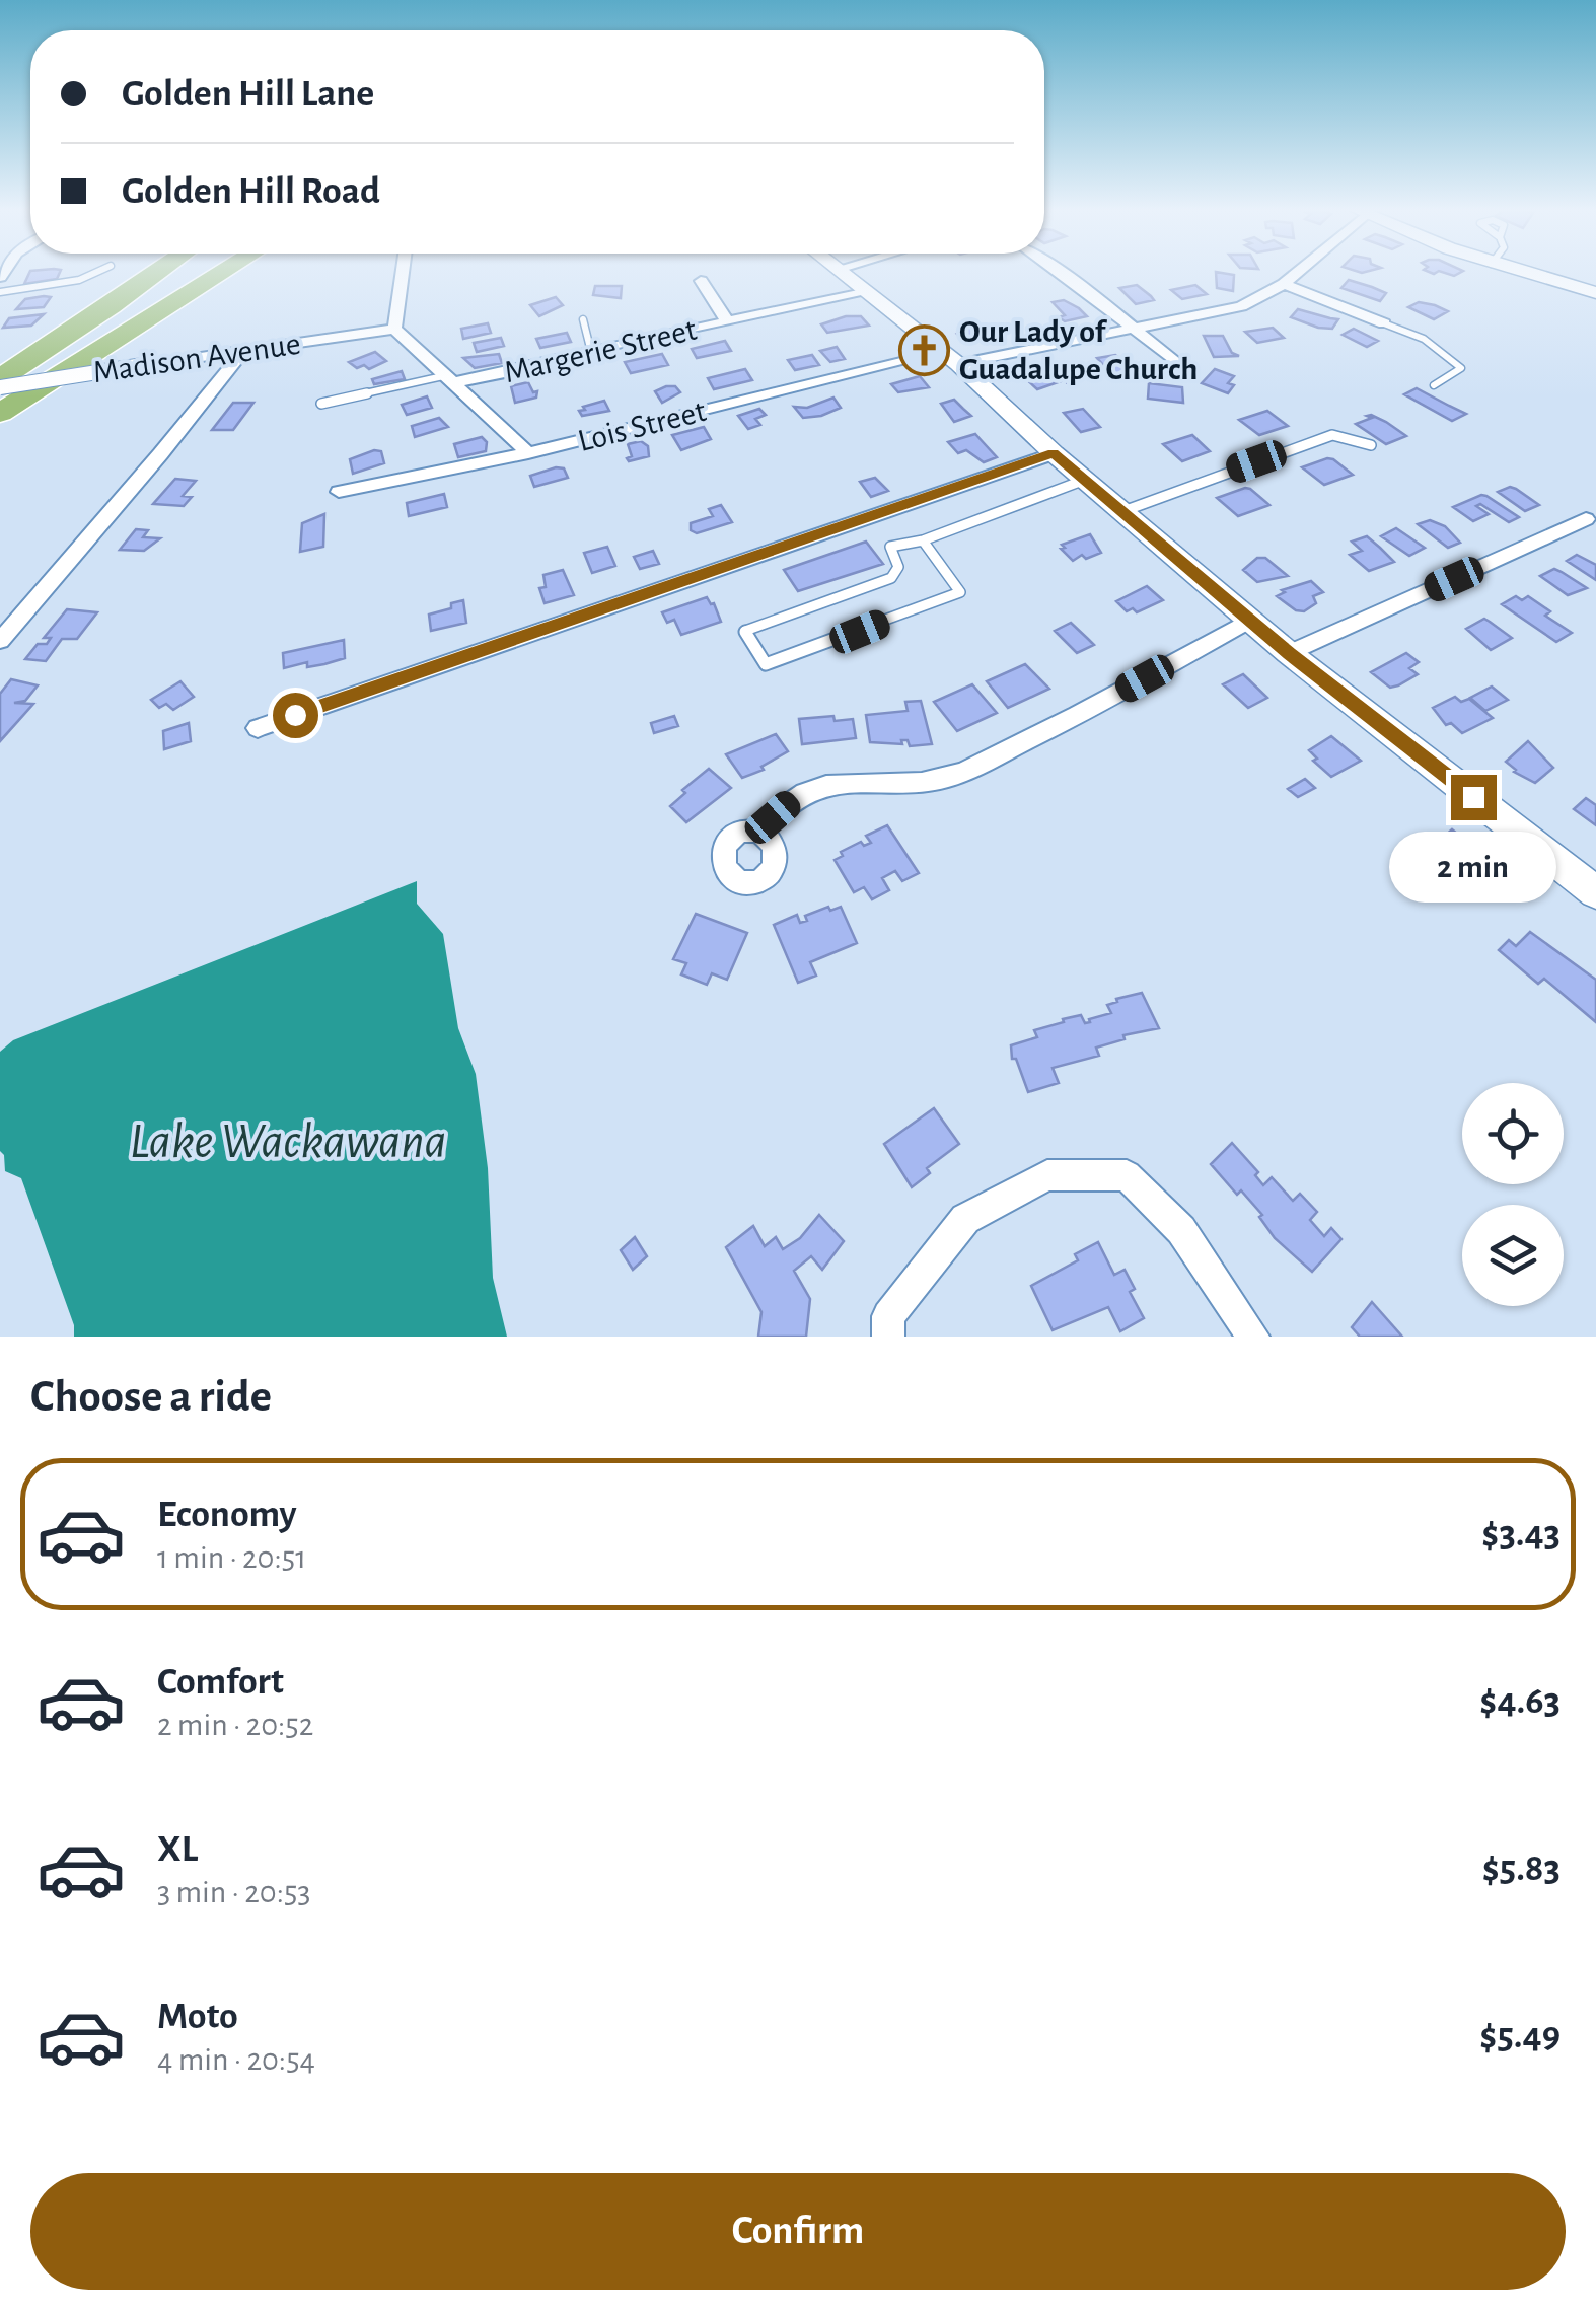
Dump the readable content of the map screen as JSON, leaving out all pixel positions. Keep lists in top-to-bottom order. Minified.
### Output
{"streets":{"street":["Margerie Street","Madison Avenue","Lois Street"]},"water":["Lake Wackawana"],"places":{"church":["Our Lady of Guadalupe Church"]},"page":{"banner":["Golden Hill Lane","Golden Hill Road"],"bubble":"2 min","heading":"Choose a ride","list":[{"name":"Economy","note":"1 min · 20:51","value":"$3.43"},{"name":"Comfort","note":"2 min · 20:52","value":"$4.63"},{"name":"XL","note":"3 min · 20:53","value":"$5.83"},{"name":"Moto","note":"4 min · 20:54","value":"$5.49"}],"buttons":"Confirm"}}
